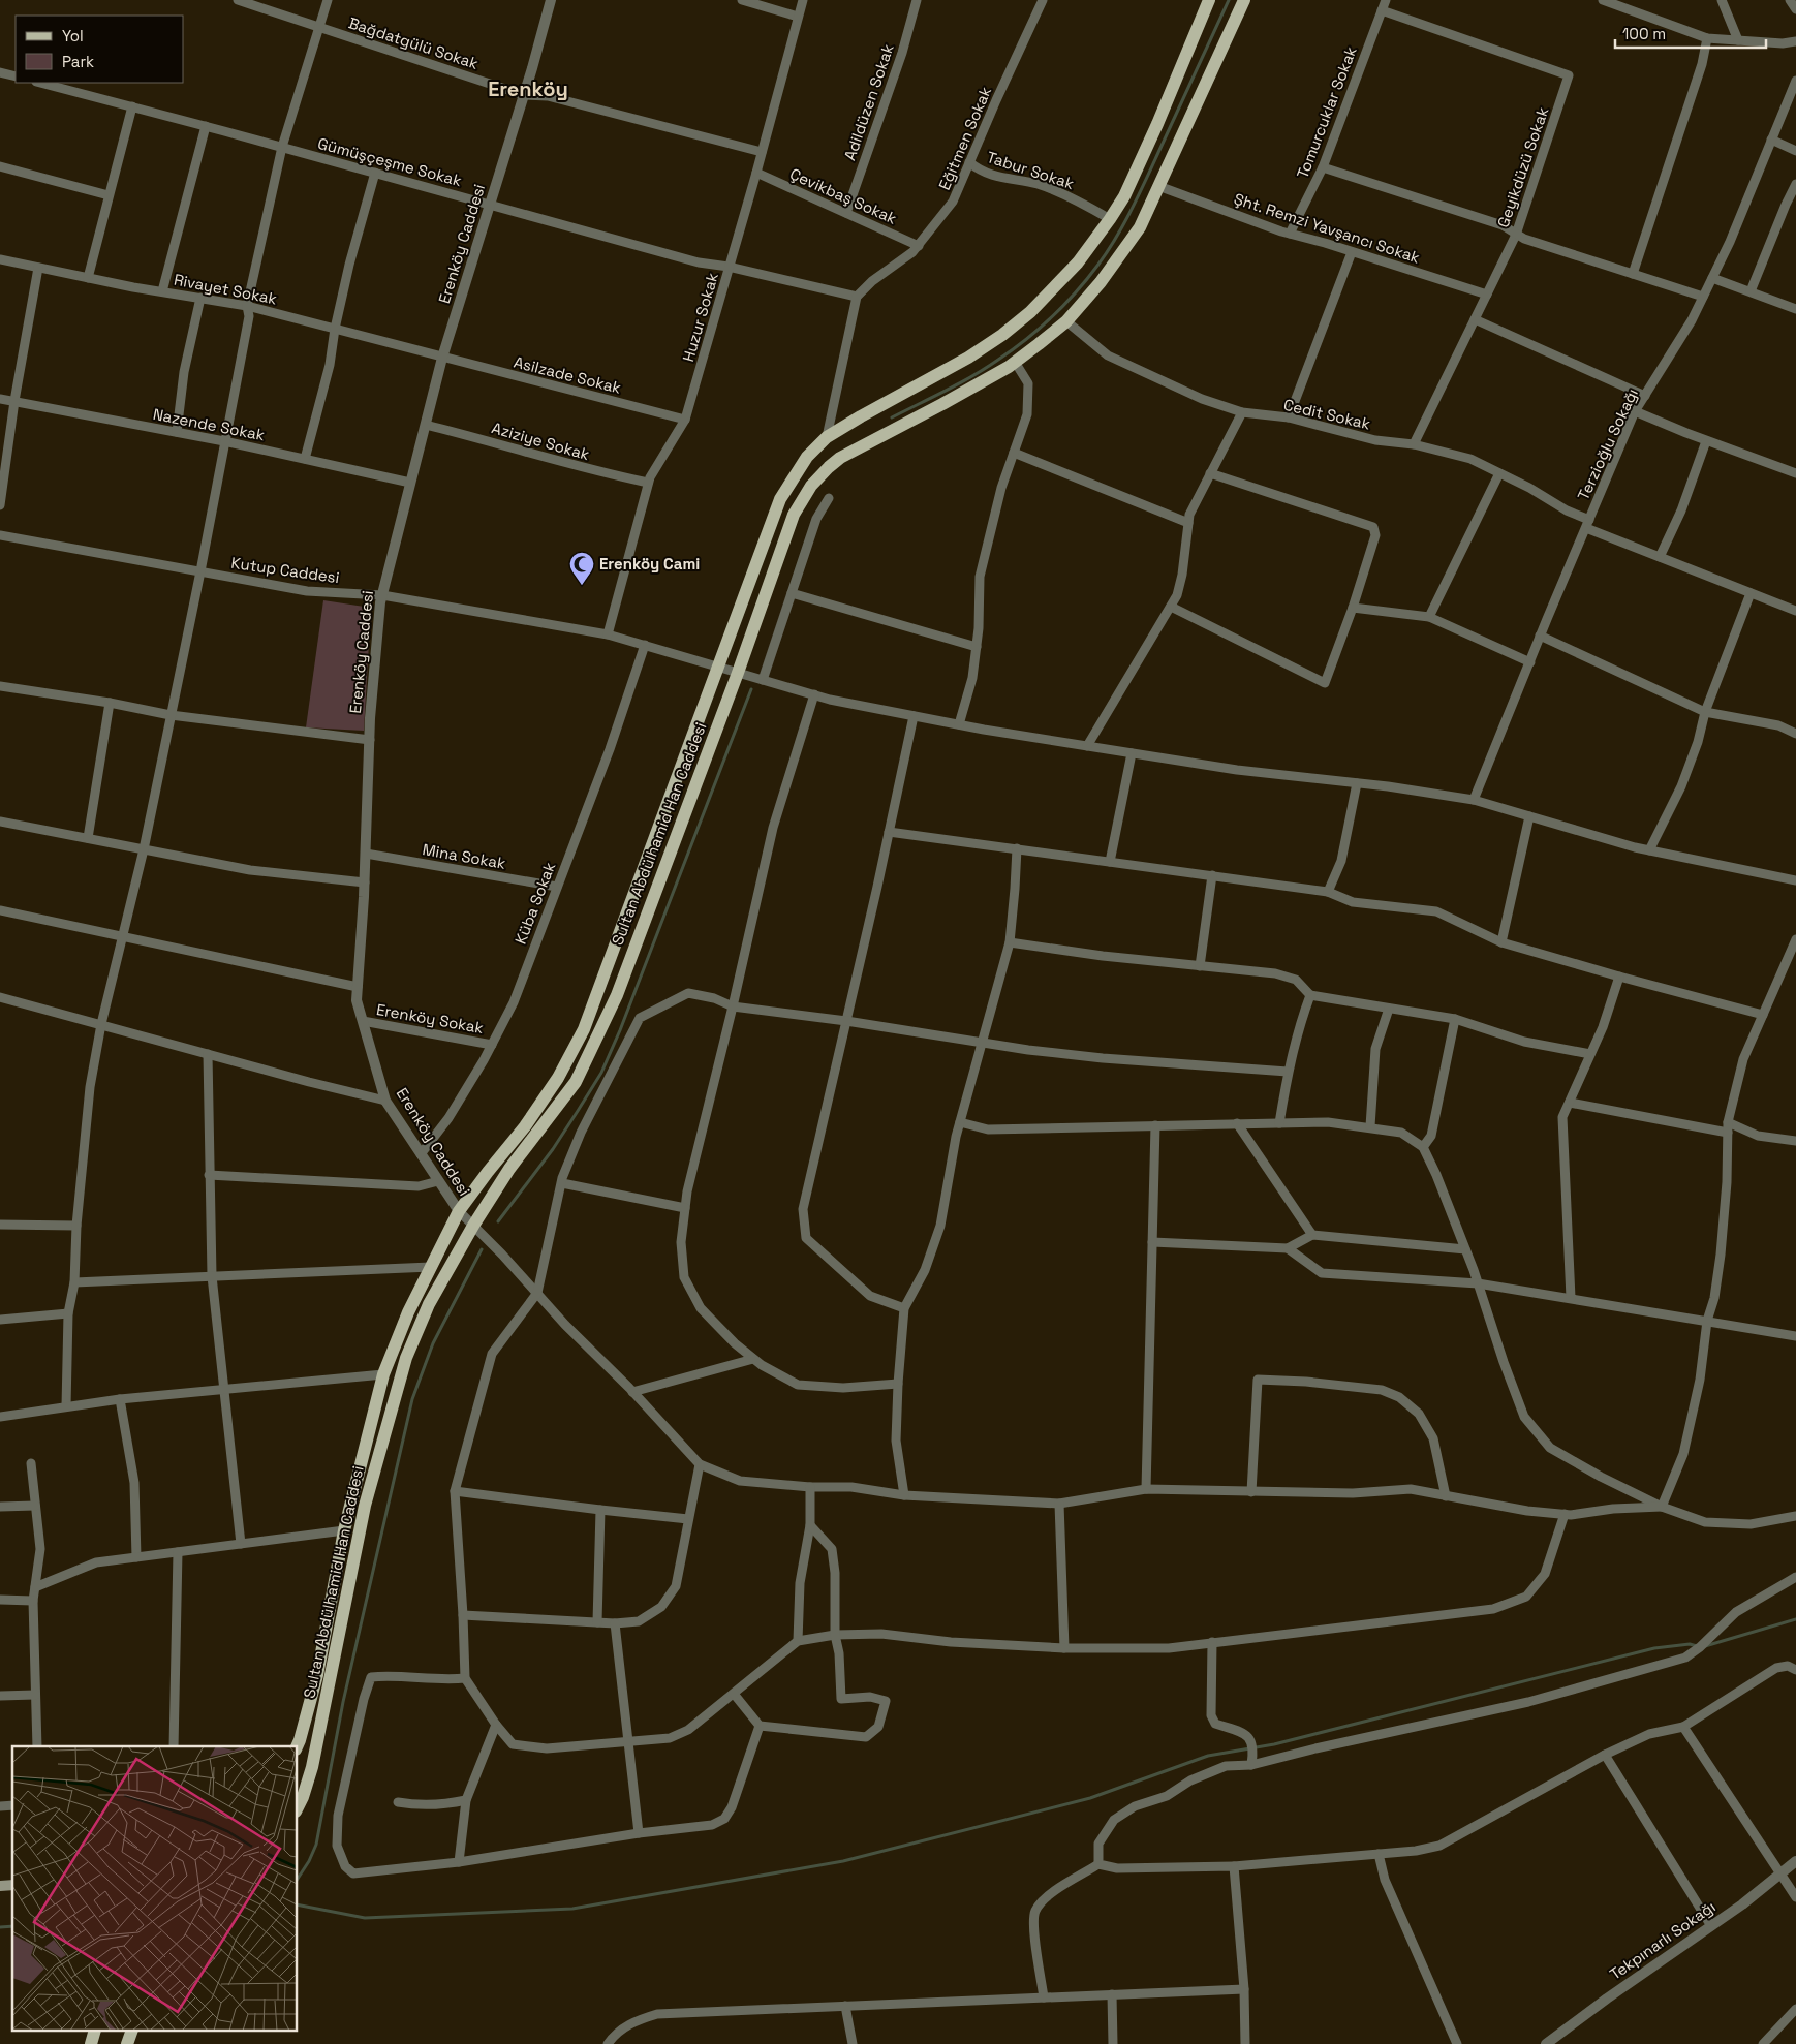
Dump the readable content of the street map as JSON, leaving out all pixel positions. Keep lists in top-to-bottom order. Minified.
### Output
{"streets":{"main road":["Sultan Abdülhamid Han Caddesi"],"street":["Bağdatgülü Sokak","Adildüzen Sokak","Tomurcuklar Sokak","Eğitmen Sokak","Gümüşçeşme Sokak","Geyikdüzü Sokak","Tabur Sokak","Çevikbaş Sokak","Şht. Remzi Yavşancı Sokak","Erenköy Caddesi","Rivayet Sokak","Huzur Sokak","Asilzade Sokak","Cedit Sokak","Nazende Sokak","Aziziye Sokak","Terzioğlu Sokağı","Kutup Caddesi","Mina Sokak","Küba Sokak","Erenköy Sokak","Tekpınarlı Sokağı"]},"crossings":[["Bağdatgülü Sokak","Erenköy Caddesi"],["Bağdatgülü Sokak","Huzur Sokak"],["Adildüzen Sokak","Çevikbaş Sokak"],["Tomurcuklar Sokak","Geyikdüzü Sokak"],["Tomurcuklar Sokak","Şht. Remzi Yavşancı Sokak"],["Eğitmen Sokak","Gümüşçeşme Sokak"],["Eğitmen Sokak","Tabur Sokak"],["Eğitmen Sokak","Çevikbaş Sokak"],["Gümüşçeşme Sokak","Erenköy Caddesi"],["Gümüşçeşme Sokak","Huzur Sokak"],["Geyikdüzü Sokak","Şht. Remzi Yavşancı Sokak"],["Geyikdüzü Sokak","Cedit Sokak"],["Tabur Sokak","Sultan Abdülhamid Han Caddesi"],["Çevikbaş Sokak","Huzur Sokak"],["Şht. Remzi Yavşancı Sokak","Sultan Abdülhamid Han Caddesi"],["Erenköy Caddesi","Rivayet Sokak"],["Erenköy Caddesi","Asilzade Sokak"],["Erenköy Caddesi","Nazende Sokak"],["Erenköy Caddesi","Aziziye Sokak"],["Erenköy Caddesi","Kutup Caddesi"],["Erenköy Caddesi","Sultan Abdülhamid Han Caddesi"],["Erenköy Caddesi","Mina Sokak"],["Erenköy Caddesi","Küba Sokak"],["Erenköy Caddesi","Erenköy Sokak"],["Rivayet Sokak","Asilzade Sokak"],["Huzur Sokak","Asilzade Sokak"],["Huzur Sokak","Aziziye Sokak"],["Huzur Sokak","Kutup Caddesi"],["Cedit Sokak","Terzioğlu Sokağı"],["Cedit Sokak","Sultan Abdülhamid Han Caddesi"],["Terzioğlu Sokağı","Kutup Caddesi"],["Kutup Caddesi","Sultan Abdülhamid Han Caddesi"],["Kutup Caddesi","Küba Sokak"],["Mina Sokak","Küba Sokak"],["Küba Sokak","Erenköy Sokak"]],"districts":["Erenköy"],"places":{"mosque":["Erenköy Cami"]},"legend":["Yol","Park"],"scale_bar":"100 m"}
